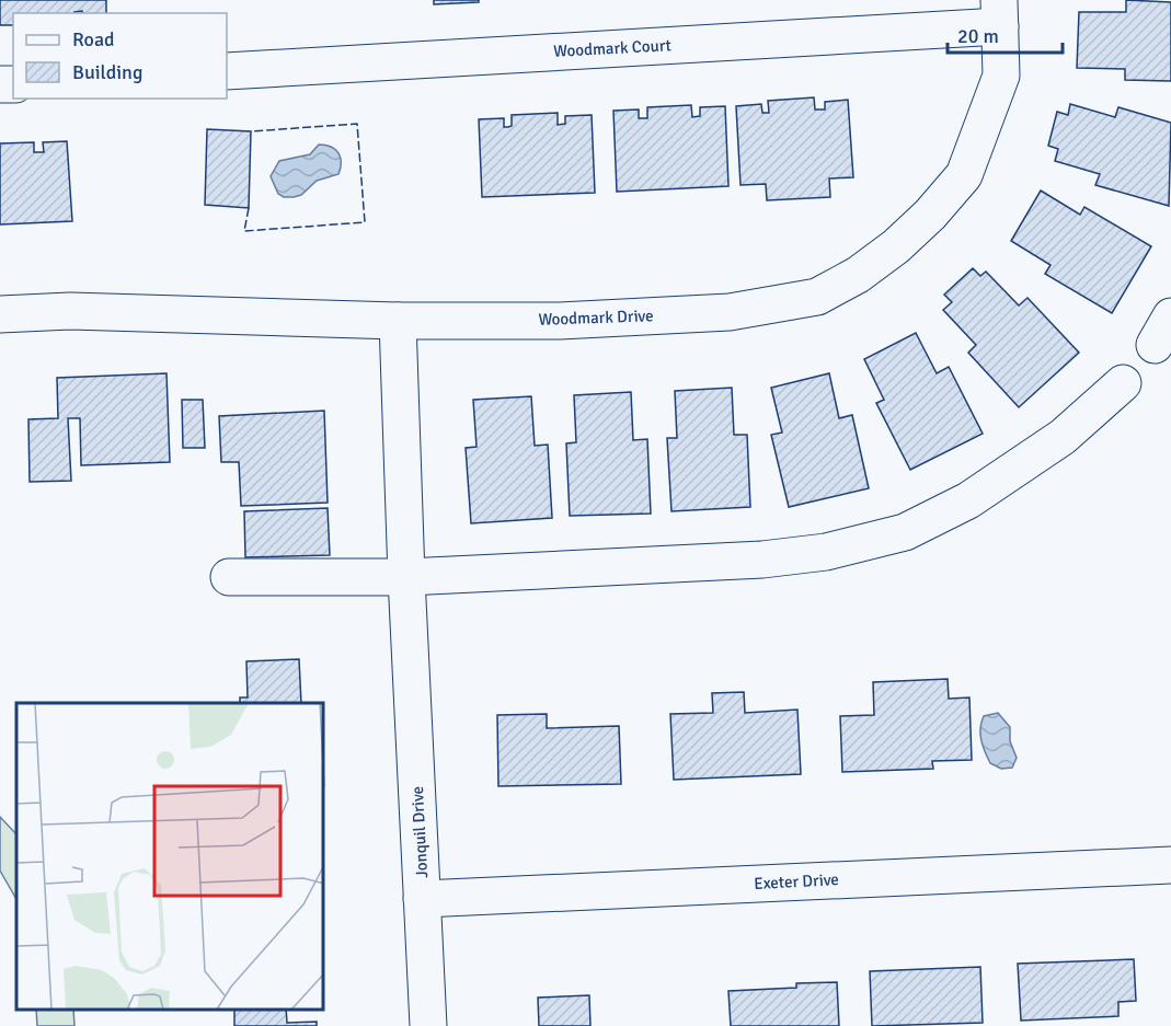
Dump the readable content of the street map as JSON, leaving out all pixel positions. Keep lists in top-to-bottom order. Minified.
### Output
{"streets":{"street":["Woodmark Court","Woodmark Drive","Jonquil Drive","Exeter Drive"]},"crossings":[["Woodmark Court","Woodmark Drive"],["Woodmark Drive","Jonquil Drive"],["Jonquil Drive","Exeter Drive"]],"legend":["Road","Building"],"scale_bar":"20 m"}
